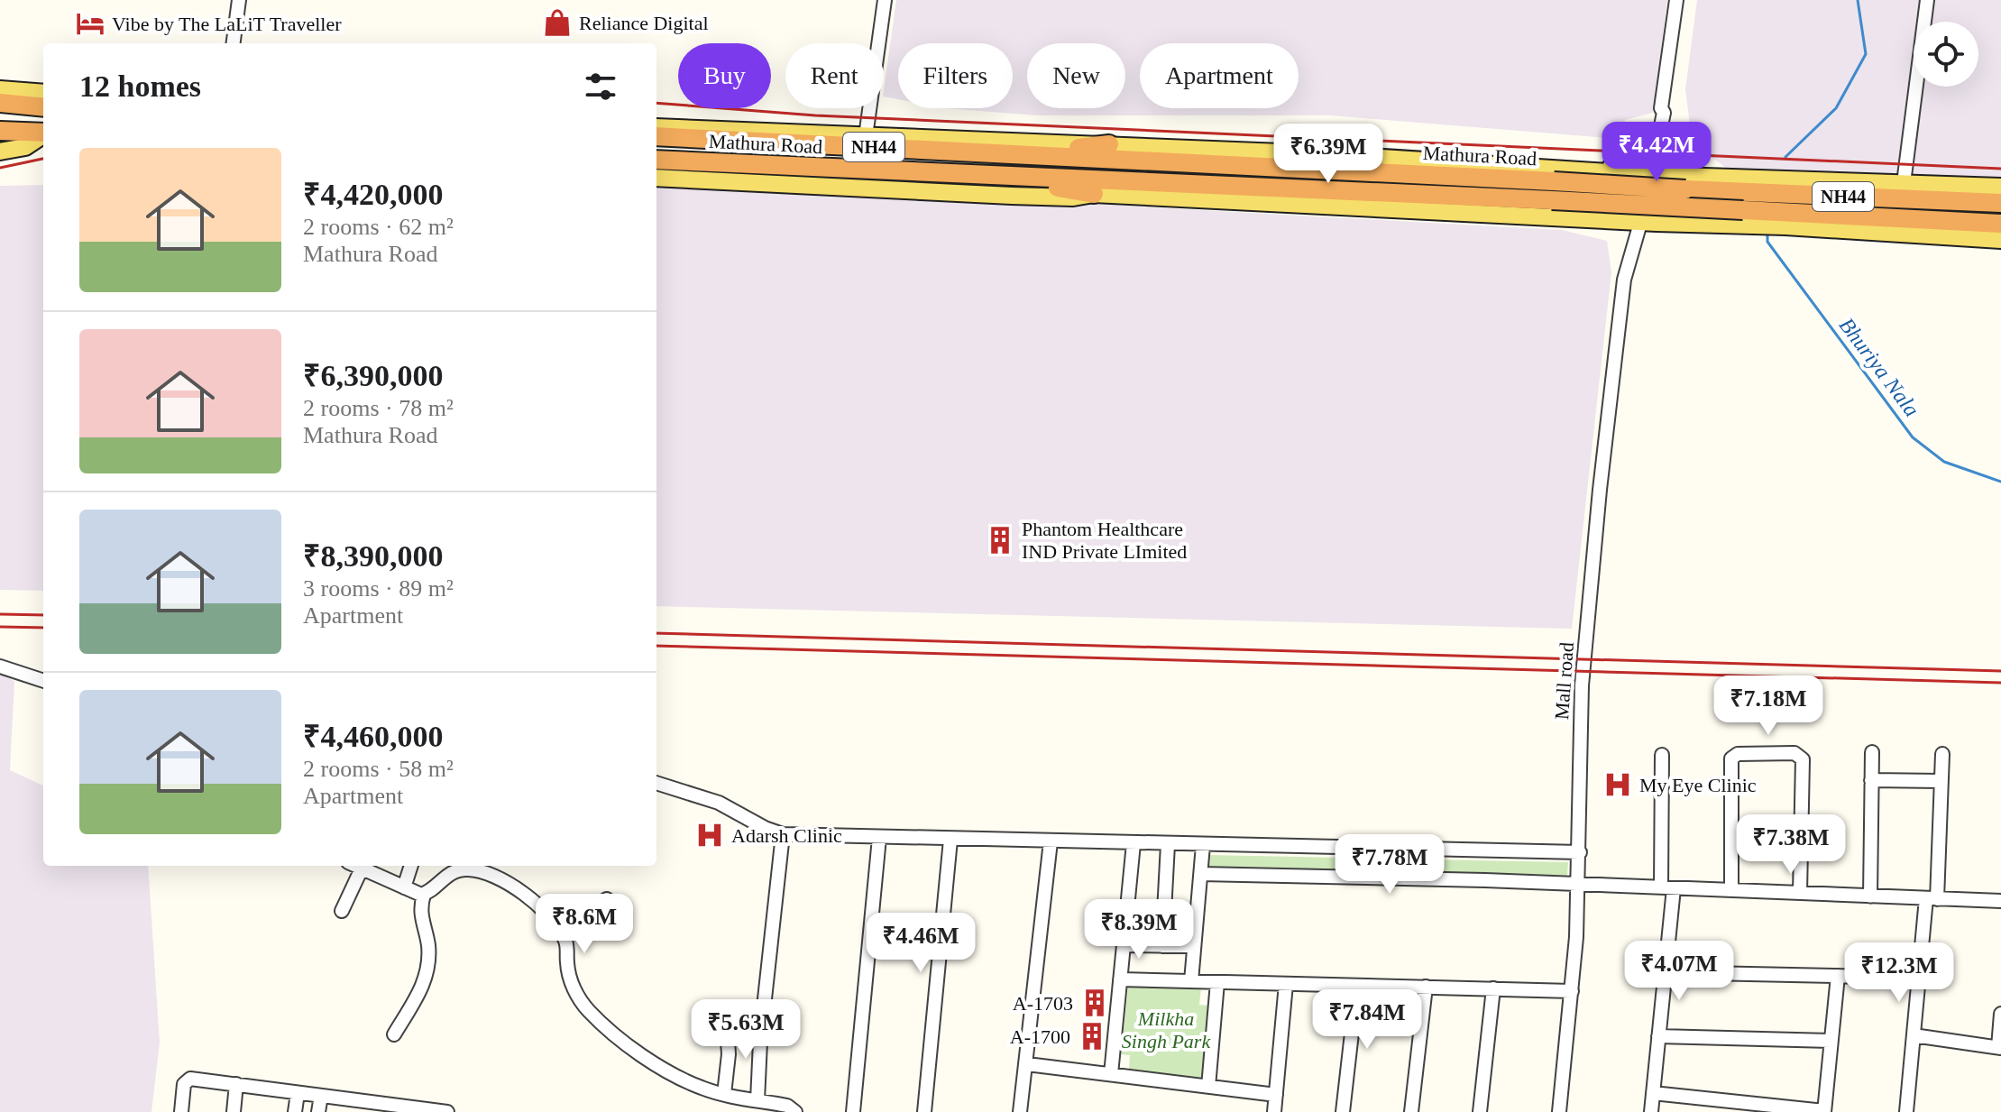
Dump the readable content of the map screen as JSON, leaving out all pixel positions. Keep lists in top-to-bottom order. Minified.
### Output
{"streets":{"highway":["Mathura Road","NH44"],"street":["Mall road"]},"water":["Bhuriya Nala"],"parks":["Milkha Singh Park"],"places":{"shop":["Reliance Digital"],"hotel":["Vibe by The LaLiT Traveller"],"building":["Phantom Healthcare IND Private LImited","A-1703","A-1700"],"hospital":["My Eye Clinic","Adarsh Clinic"]},"page":{"chip":["Buy","Rent","Filters","New","Apartment"],"heading":"12 homes","price":["₹4.42M","₹6.39M","₹7.18M","₹7.38M","₹7.78M","₹8.6M","₹8.39M","₹4.46M","₹4.07M","₹12.3M","₹7.84M","₹5.63M"],"list":[{"name":"₹4,420,000","note":"2 rooms · 62 m² · Mathura Road"},{"name":"₹6,390,000","note":"2 rooms · 78 m² · Mathura Road"},{"name":"₹8,390,000","note":"3 rooms · 89 m² · Apartment"},{"name":"₹4,460,000","note":"2 rooms · 58 m² · Apartment"}]}}
